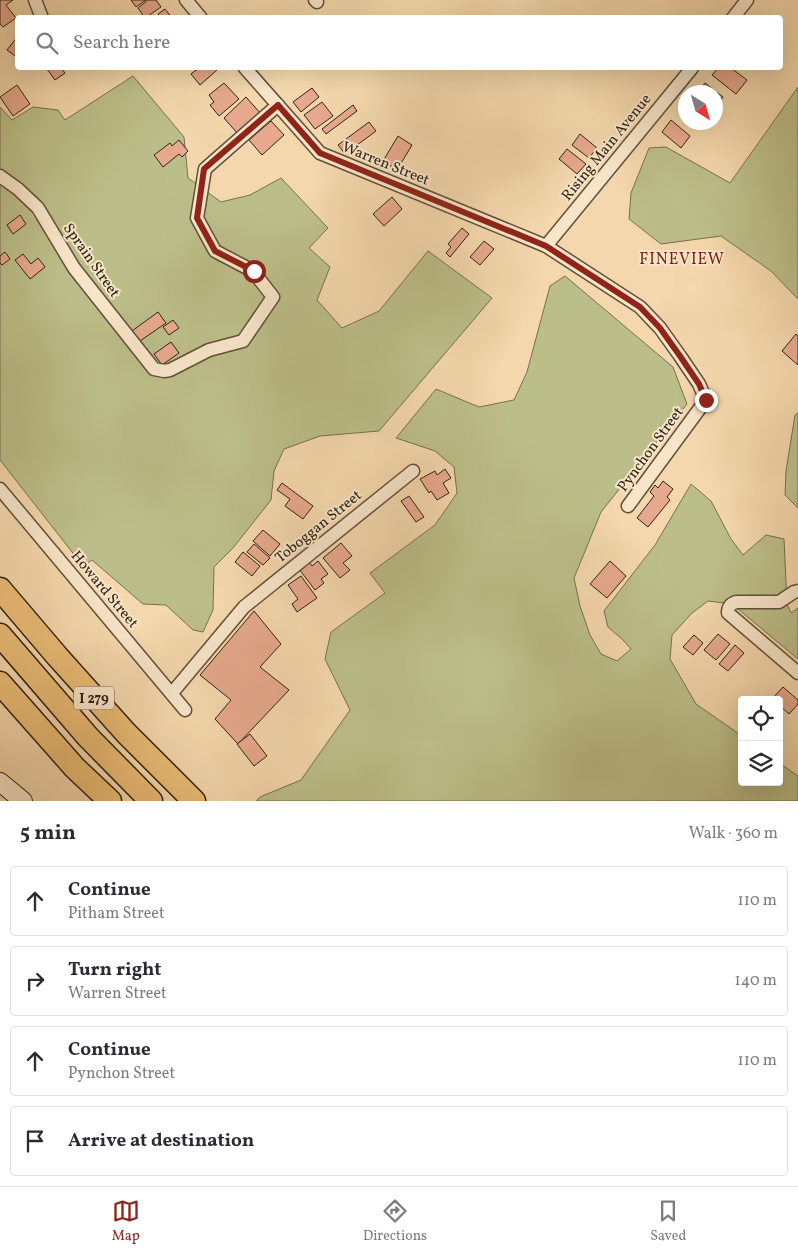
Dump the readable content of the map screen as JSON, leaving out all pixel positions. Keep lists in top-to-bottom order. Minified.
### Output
{"streets":{"highway":["I 279"],"street":["Rising Main Avenue","Warren Street","Sprain Street","Pynchon Street","Toboggan Street","Howard Street"]},"crossings":[["Rising Main Avenue","Warren Street"],["Rising Main Avenue","Pynchon Street"],["Warren Street","Sprain Street"],["Warren Street","Pynchon Street"],["Toboggan Street","Howard Street"]],"districts":["FINEVIEW"],"north":"bottom right","page":{"search":"Search here","heading":["5 min","Walk · 360 m"],"list":[["Continue","Pitham Street","110 m"],["Turn right","Warren Street","140 m"],["Continue","Pynchon Street","110 m"],"Arrive at destination"],"nav":["Map","Directions","Saved"]}}
